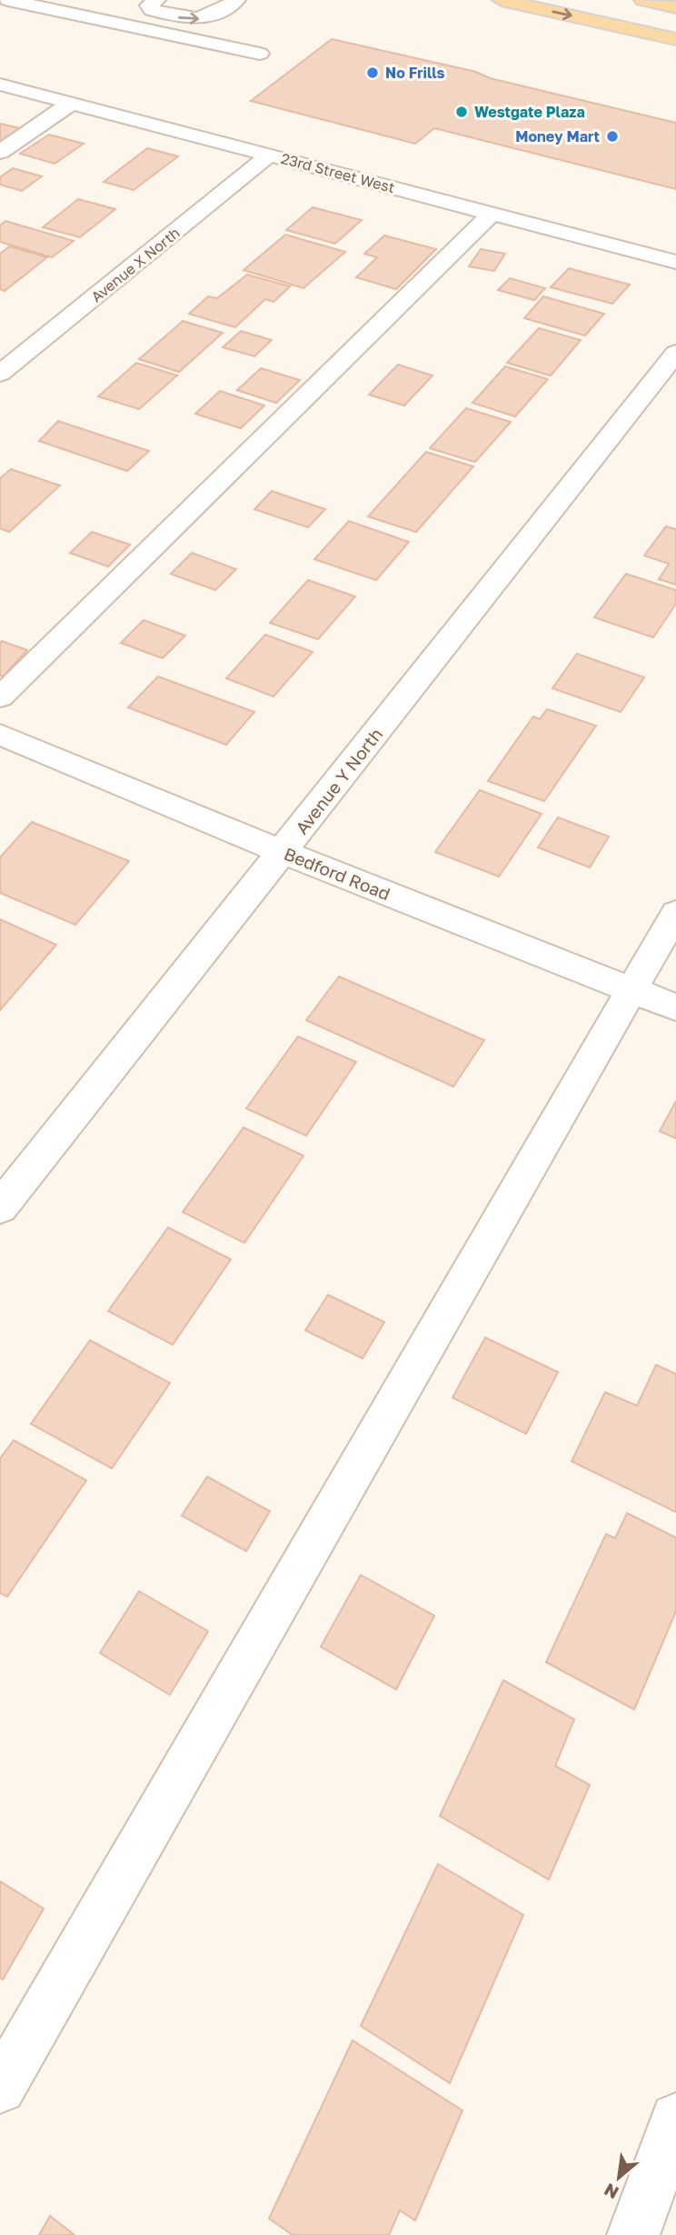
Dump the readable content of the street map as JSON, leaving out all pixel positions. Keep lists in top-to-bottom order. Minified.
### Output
{"streets":{"street":["23rd Street West","Avenue X North","Avenue Y North","Bedford Road"]},"crossings":[["23rd Street West","Avenue X North"],["Avenue Y North","Bedford Road"]],"places":["No Frills","Westgate Plaza","Money Mart"],"north":"bottom left"}
